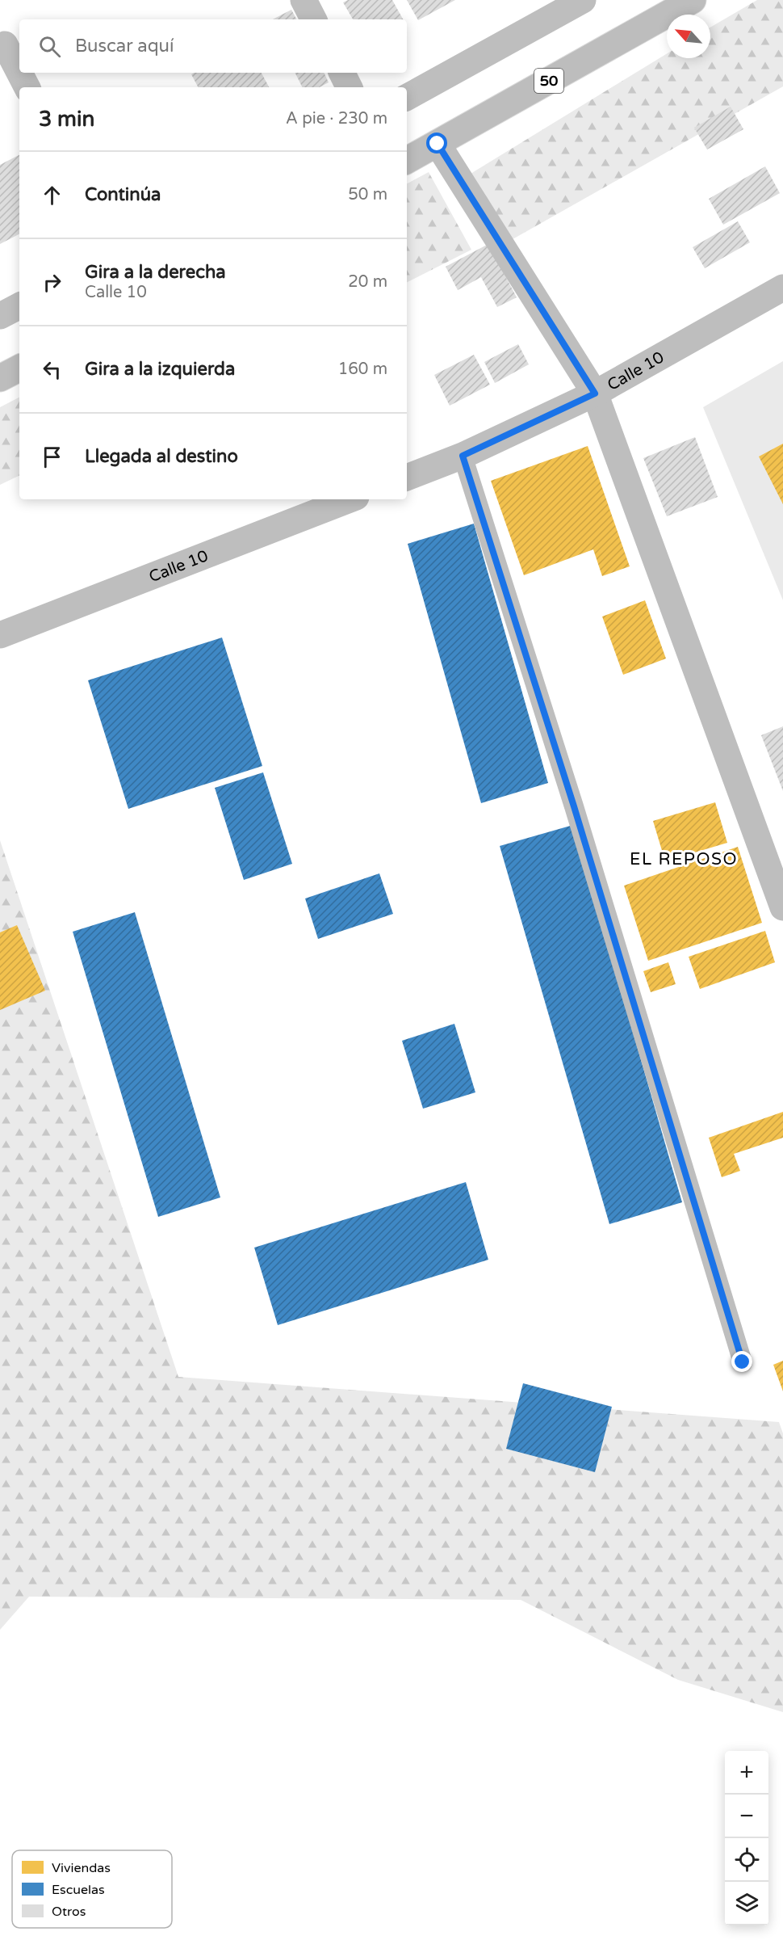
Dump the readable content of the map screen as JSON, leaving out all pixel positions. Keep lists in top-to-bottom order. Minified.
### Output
{"streets":{"highway":["50"],"street":["Calle 10"]},"districts":["EL REPOSO"],"legend":["Viviendas","Escuelas","Otros"],"north":"top left","page":{"search":"Buscar aquí","heading":["3 min","A pie · 230 m"],"list":[["Continúa","50 m"],["Gira a la derecha","Calle 10","20 m"],["Gira a la izquierda","160 m"],"Llegada al destino"],"map_buttons":["+","−"]}}
